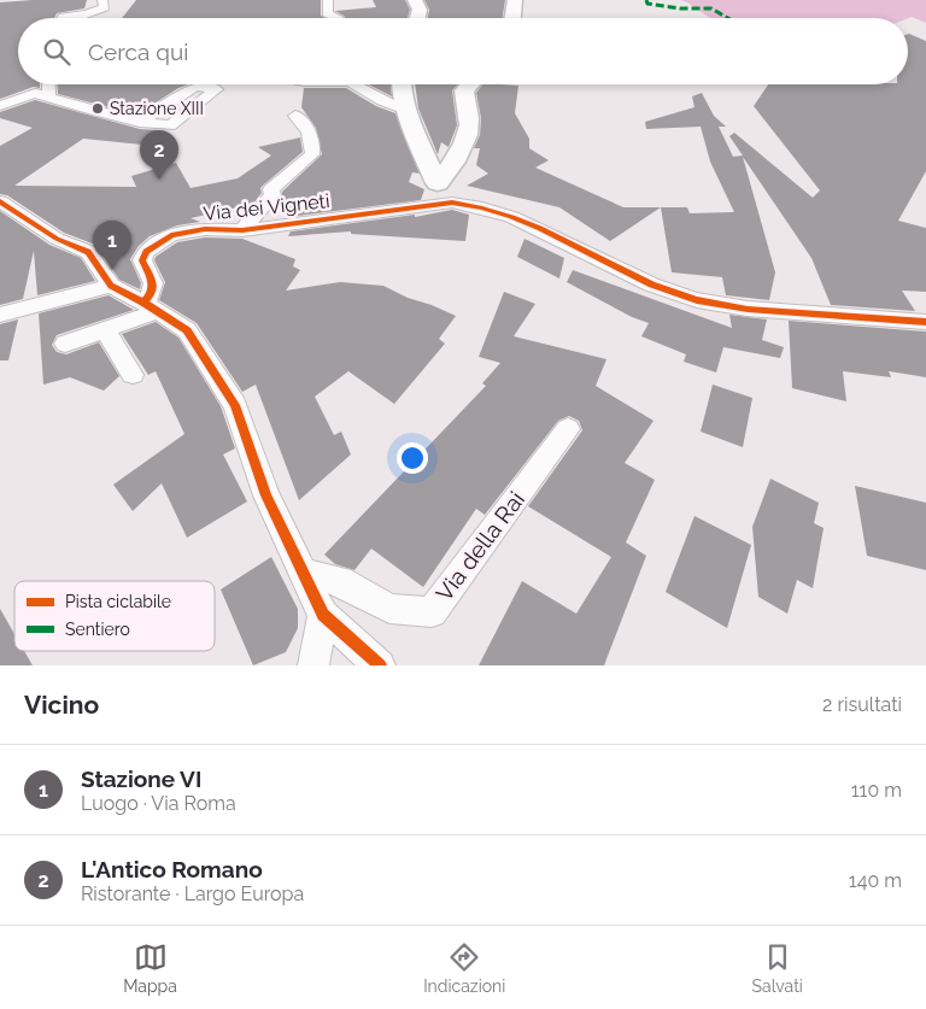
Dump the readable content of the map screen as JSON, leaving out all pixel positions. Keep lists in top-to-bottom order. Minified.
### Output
{"streets":{"street":["Via dei Vigneti","Via della Rai"]},"places":["Stazione XIII"],"legend":["Pista ciclabile","Sentiero"],"page":{"search":"Cerca qui","pins":["2","1"],"heading":["Vicino","2 risultati"],"list":[{"mark":"1","name":"Stazione VI","note":"Luogo · Via Roma","value":"110 m"},{"mark":"2","name":"L'Antico Romano","note":"Ristorante · Largo Europa","value":"140 m"}],"nav":["Mappa","Indicazioni","Salvati"]}}
